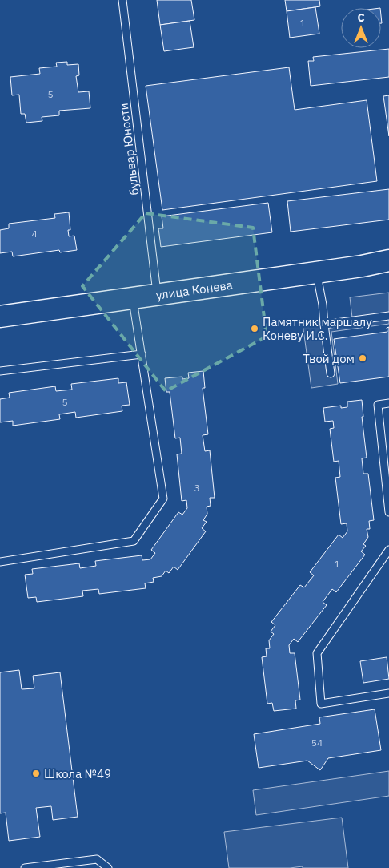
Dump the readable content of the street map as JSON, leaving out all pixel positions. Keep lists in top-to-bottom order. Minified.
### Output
{"streets":{"street":["улица Конева"],"lane":["бульвар Юности"]},"crossings":[["бульвар Юности","улица Конева"]],"places":["Памятник маршалу Коневу И.С.","Твой дом","Школа №49"],"house_numbers":["1","5","4","5","3","1","54"],"north":"top"}
